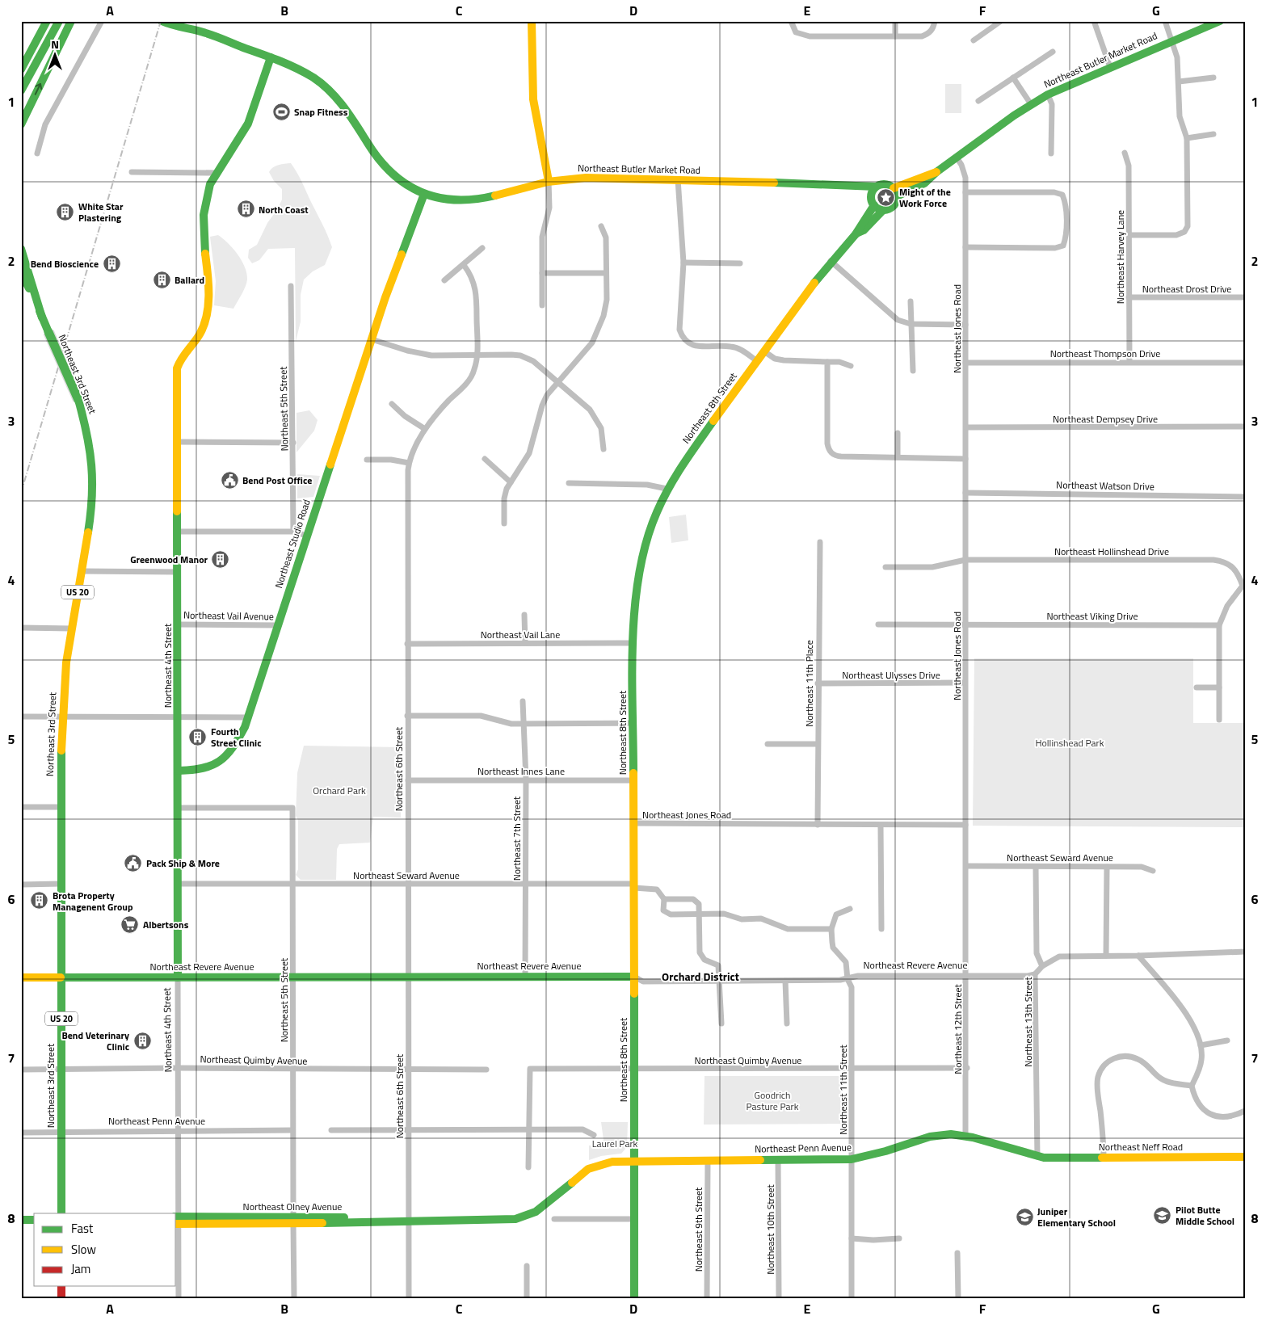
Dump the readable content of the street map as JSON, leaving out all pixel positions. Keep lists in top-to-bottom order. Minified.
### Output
{"streets":{"main road":["Northeast Butler Market Road","Northeast 3rd Street","Northeast 8th Street","Northeast Studio Road","US 20","Northeast 4th Street","Northeast Revere Avenue","Northeast Penn Avenue","Northeast Neff Road","Northeast Olney Avenue"],"street":["Northeast Harvey Lane","Northeast Drost Drive","Northeast Jones Road","Northeast Thompson Drive","Northeast 5th Street","Northeast Dempsey Drive","Northeast Watson Drive","Northeast Hollinshead Drive","Northeast Vail Avenue","Northeast Viking Drive","Northeast Vail Lane","Northeast Ulysses Drive","Northeast 11th Place","Northeast 6th Street","Northeast Innes Lane","Northeast 7th Street","Northeast Seward Avenue","Northeast 13th Street","Northeast 12th Street","Northeast Quimby Avenue","Northeast 11th Street","Northeast 9th Street","Northeast 10th Street"]},"crossings":[["Northeast Butler Market Road","Northeast Jones Road"],["Northeast Butler Market Road","Northeast 8th Street"],["Northeast Butler Market Road","Northeast Studio Road"],["Northeast Butler Market Road","Northeast 4th Street"],["Northeast Harvey Lane","Northeast Drost Drive"],["Northeast Harvey Lane","Northeast Thompson Drive"],["Northeast Jones Road","Northeast Thompson Drive"],["Northeast Jones Road","Northeast 8th Street"],["Northeast Jones Road","Northeast Dempsey Drive"],["Northeast Jones Road","Northeast Watson Drive"],["Northeast Jones Road","Northeast Hollinshead Drive"],["Northeast Jones Road","Northeast Viking Drive"],["Northeast Jones Road","Northeast Ulysses Drive"],["Northeast Jones Road","Northeast 11th Place"],["Northeast Jones Road","Northeast 12th Street"],["Northeast 3rd Street","Northeast Revere Avenue"],["Northeast 3rd Street","Northeast Quimby Avenue"],["Northeast 3rd Street","Northeast Penn Avenue"],["Northeast 8th Street","Northeast Vail Lane"],["Northeast 8th Street","Northeast Innes Lane"],["Northeast 8th Street","Northeast Seward Avenue"],["Northeast 8th Street","Northeast Revere Avenue"],["Northeast 8th Street","Northeast Quimby Avenue"],["Northeast 8th Street","Northeast Penn Avenue"],["Northeast 8th Street","Northeast Olney Avenue"],["Northeast 5th Street","Northeast 4th Street"],["Northeast 5th Street","Northeast Seward Avenue"],["Northeast 5th Street","Northeast Revere Avenue"],["Northeast 5th Street","Northeast Quimby Avenue"],["Northeast 5th Street","Northeast Penn Avenue"],["Northeast 5th Street","Northeast Olney Avenue"],["Northeast Studio Road","Northeast Vail Avenue"],["Northeast Studio Road","Northeast 4th Street"],["Northeast Vail Avenue","Northeast 4th Street"],["Northeast Vail Lane","Northeast 6th Street"],["Northeast 4th Street","Northeast Seward Avenue"],["Northeast 4th Street","Northeast Revere Avenue"],["Northeast 4th Street","Northeast Quimby Avenue"],["Northeast 4th Street","Northeast Penn Avenue"],["Northeast 4th Street","Northeast Olney Avenue"],["Northeast Ulysses Drive","Northeast 11th Place"],["Northeast 6th Street","Northeast Innes Lane"],["Northeast 6th Street","Northeast Seward Avenue"],["Northeast 6th Street","Northeast Revere Avenue"],["Northeast 6th Street","Northeast Quimby Avenue"],["Northeast 6th Street","Northeast Olney Avenue"],["Northeast Innes Lane","Northeast 7th Street"],["Northeast 7th Street","Northeast Seward Avenue"],["Northeast 7th Street","Northeast Revere Avenue"],["Northeast Seward Avenue","Northeast 13th Street"],["Northeast Seward Avenue","Northeast 12th Street"],["Northeast Revere Avenue","Northeast 13th Street"],["Northeast Revere Avenue","Northeast 12th Street"],["Northeast Revere Avenue","Northeast 11th Street"],["Northeast 13th Street","Northeast Penn Avenue"],["Northeast 13th Street","Northeast Neff Road"],["Northeast 12th Street","Northeast Quimby Avenue"],["Northeast 12th Street","Northeast Penn Avenue"],["Northeast Quimby Avenue","Northeast 11th Street"],["Northeast 11th Street","Northeast Penn Avenue"],["Northeast Penn Avenue","Northeast Neff Road"],["Northeast Penn Avenue","Northeast Olney Avenue"],["Northeast Penn Avenue","Northeast 9th Street"],["Northeast Penn Avenue","Northeast 10th Street"]],"districts":["Orchard District"],"parks":["Hollinshead Park","Orchard Park","Goodrich Pasture Park","Laurel Park"],"places":{"sports":["Snap Fitness"],"place":["Might of the Work Force"],"building":["North Coast","White Star Plastering","Bend Bioscience","Ballard","Greenwood Manor","Fourth Street Clinic","Brota Property Managenent Group","Bend Veterinary Clinic"],"public building":["Bend Post Office","Pack Ship & More"],"supermarket":["Albertsons"],"school or university":["Pilot Butte Middle School","Juniper Elementary School"]},"legend":["Fast","Slow","Jam"],"north":"top","grid":{"columns":["A","B","C","D","E","F","G"],"rows":["1","2","3","4","5","6","7","8"]}}
